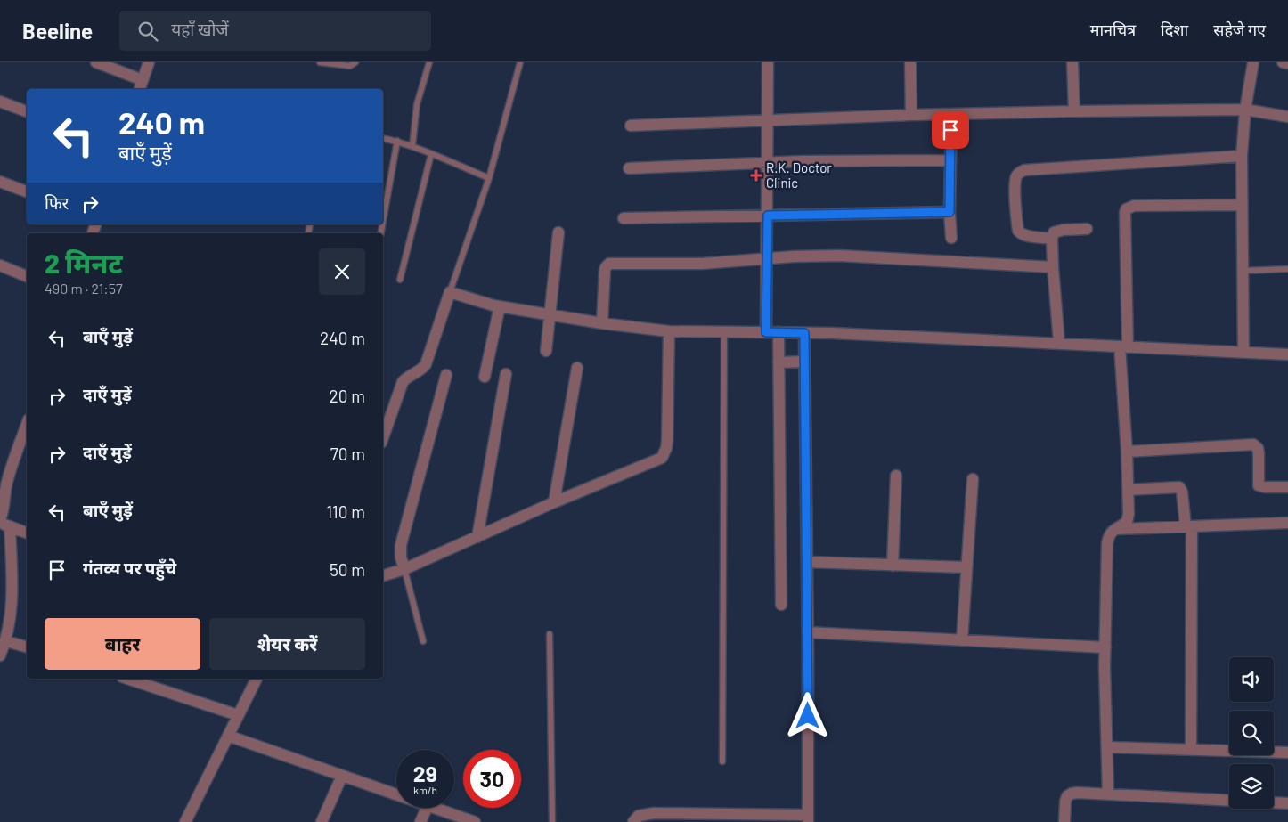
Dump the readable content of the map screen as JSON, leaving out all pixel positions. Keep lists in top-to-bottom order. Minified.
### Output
{"places":{"health":["R.K. Doctor Clinic"]},"page":{"header":"Beeline","search":"यहाँ खोजें","nav":["मानचित्र","दिशा","सहेजे गए"],"turn":["240 m","बाएँ मुड़ें"],"then":"फिर","heading":["2 मिनट","490 m · 21:57"],"list":[{"name":"बाएँ मुड़ें","value":"240 m"},{"name":"दाएँ मुड़ें","value":"20 m"},{"name":"दाएँ मुड़ें","value":"70 m"},{"name":"बाएँ मुड़ें","value":"110 m"},{"name":"गंतव्य पर पहुँचे","value":"50 m"}],"buttons":["बाहर","शेयर करें"],"speed":"29 km/h","limit":"30"}}
